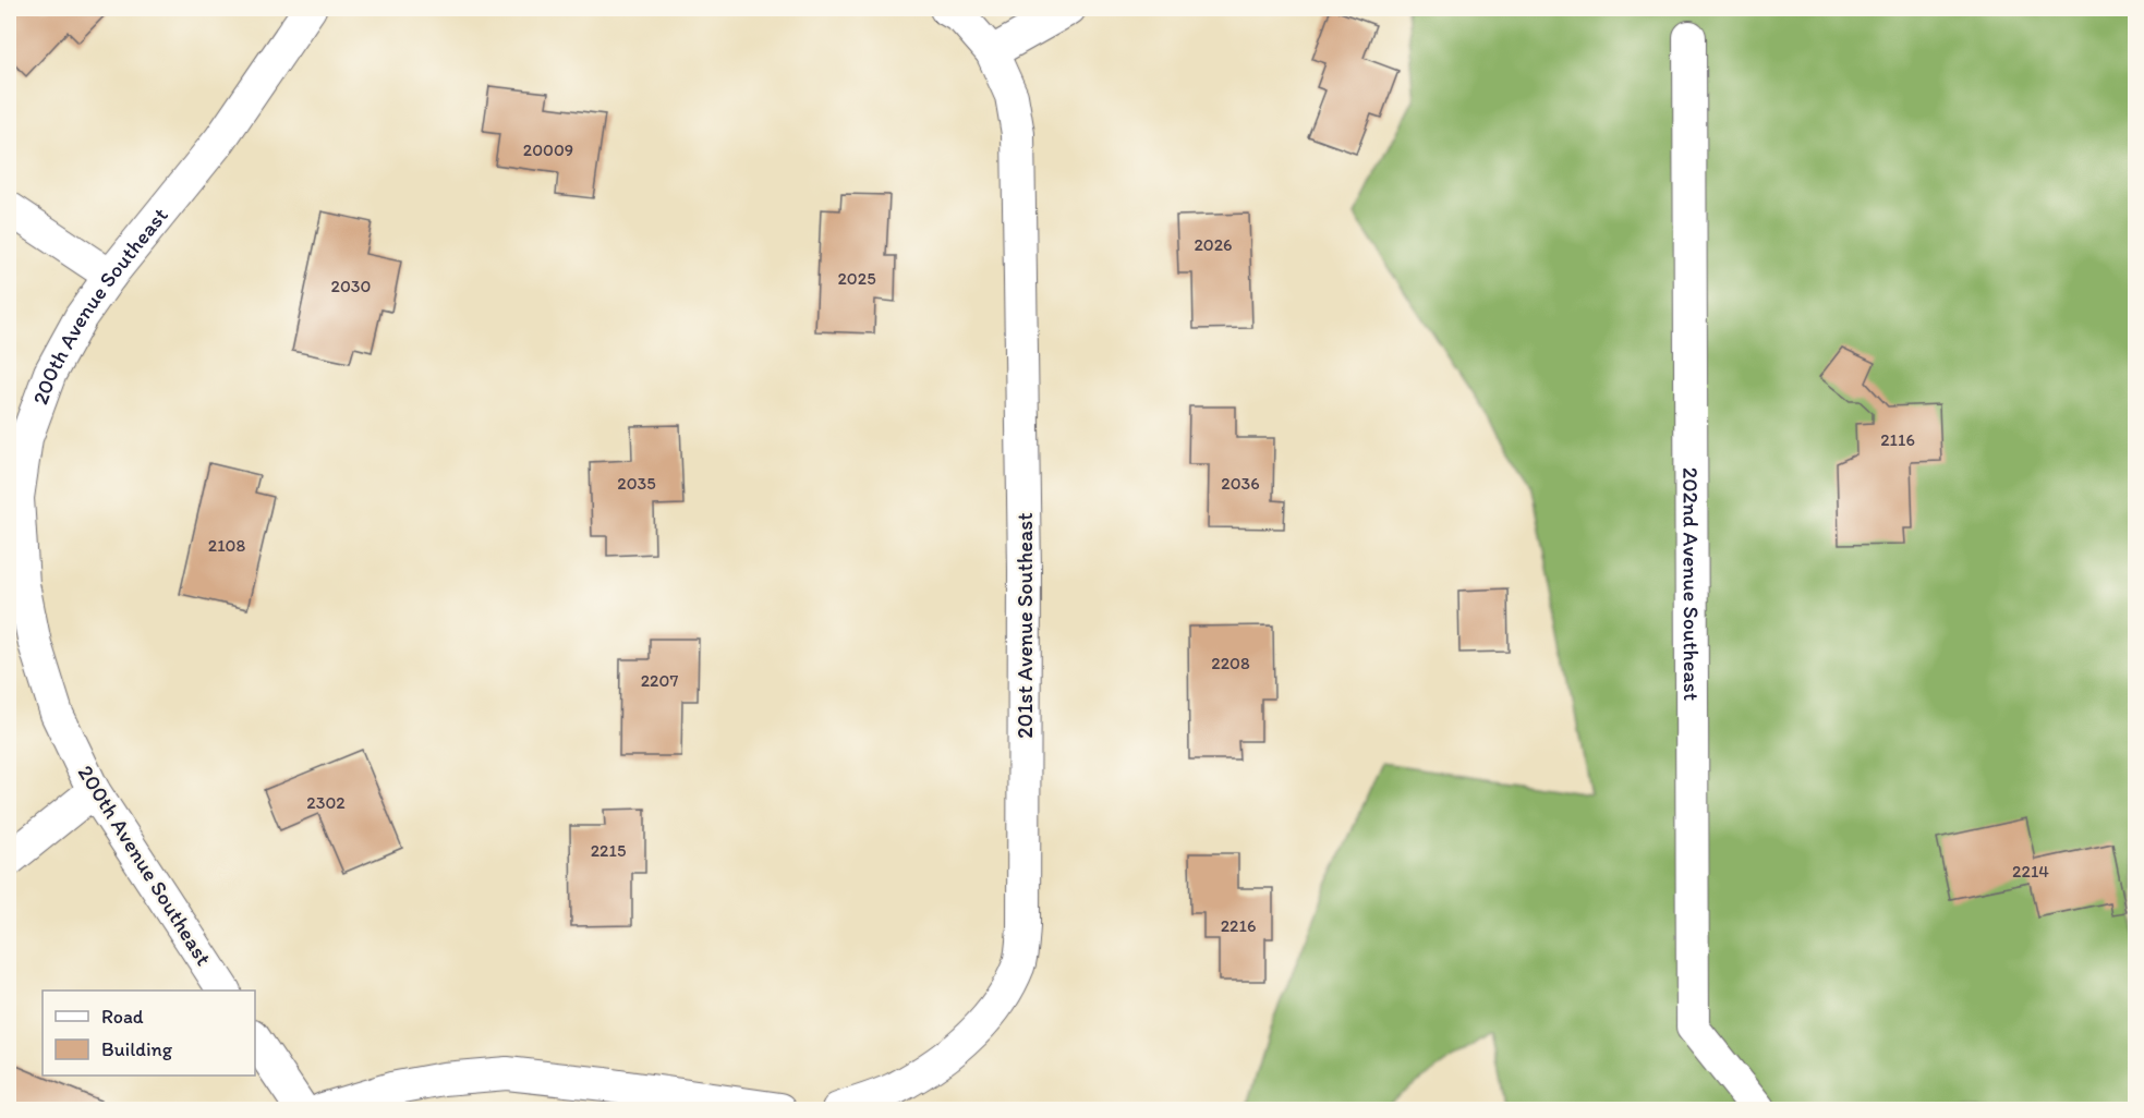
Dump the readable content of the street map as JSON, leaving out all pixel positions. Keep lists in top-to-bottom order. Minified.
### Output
{"streets":{"street":["200th Avenue Southeast","202nd Avenue Southeast","201st Avenue Southeast"]},"house_numbers":["20009","2026","2025","2030","2116","2035","2036","2108","2208","2207","2302","2215","2214","2216"],"legend":["Road","Building"]}
